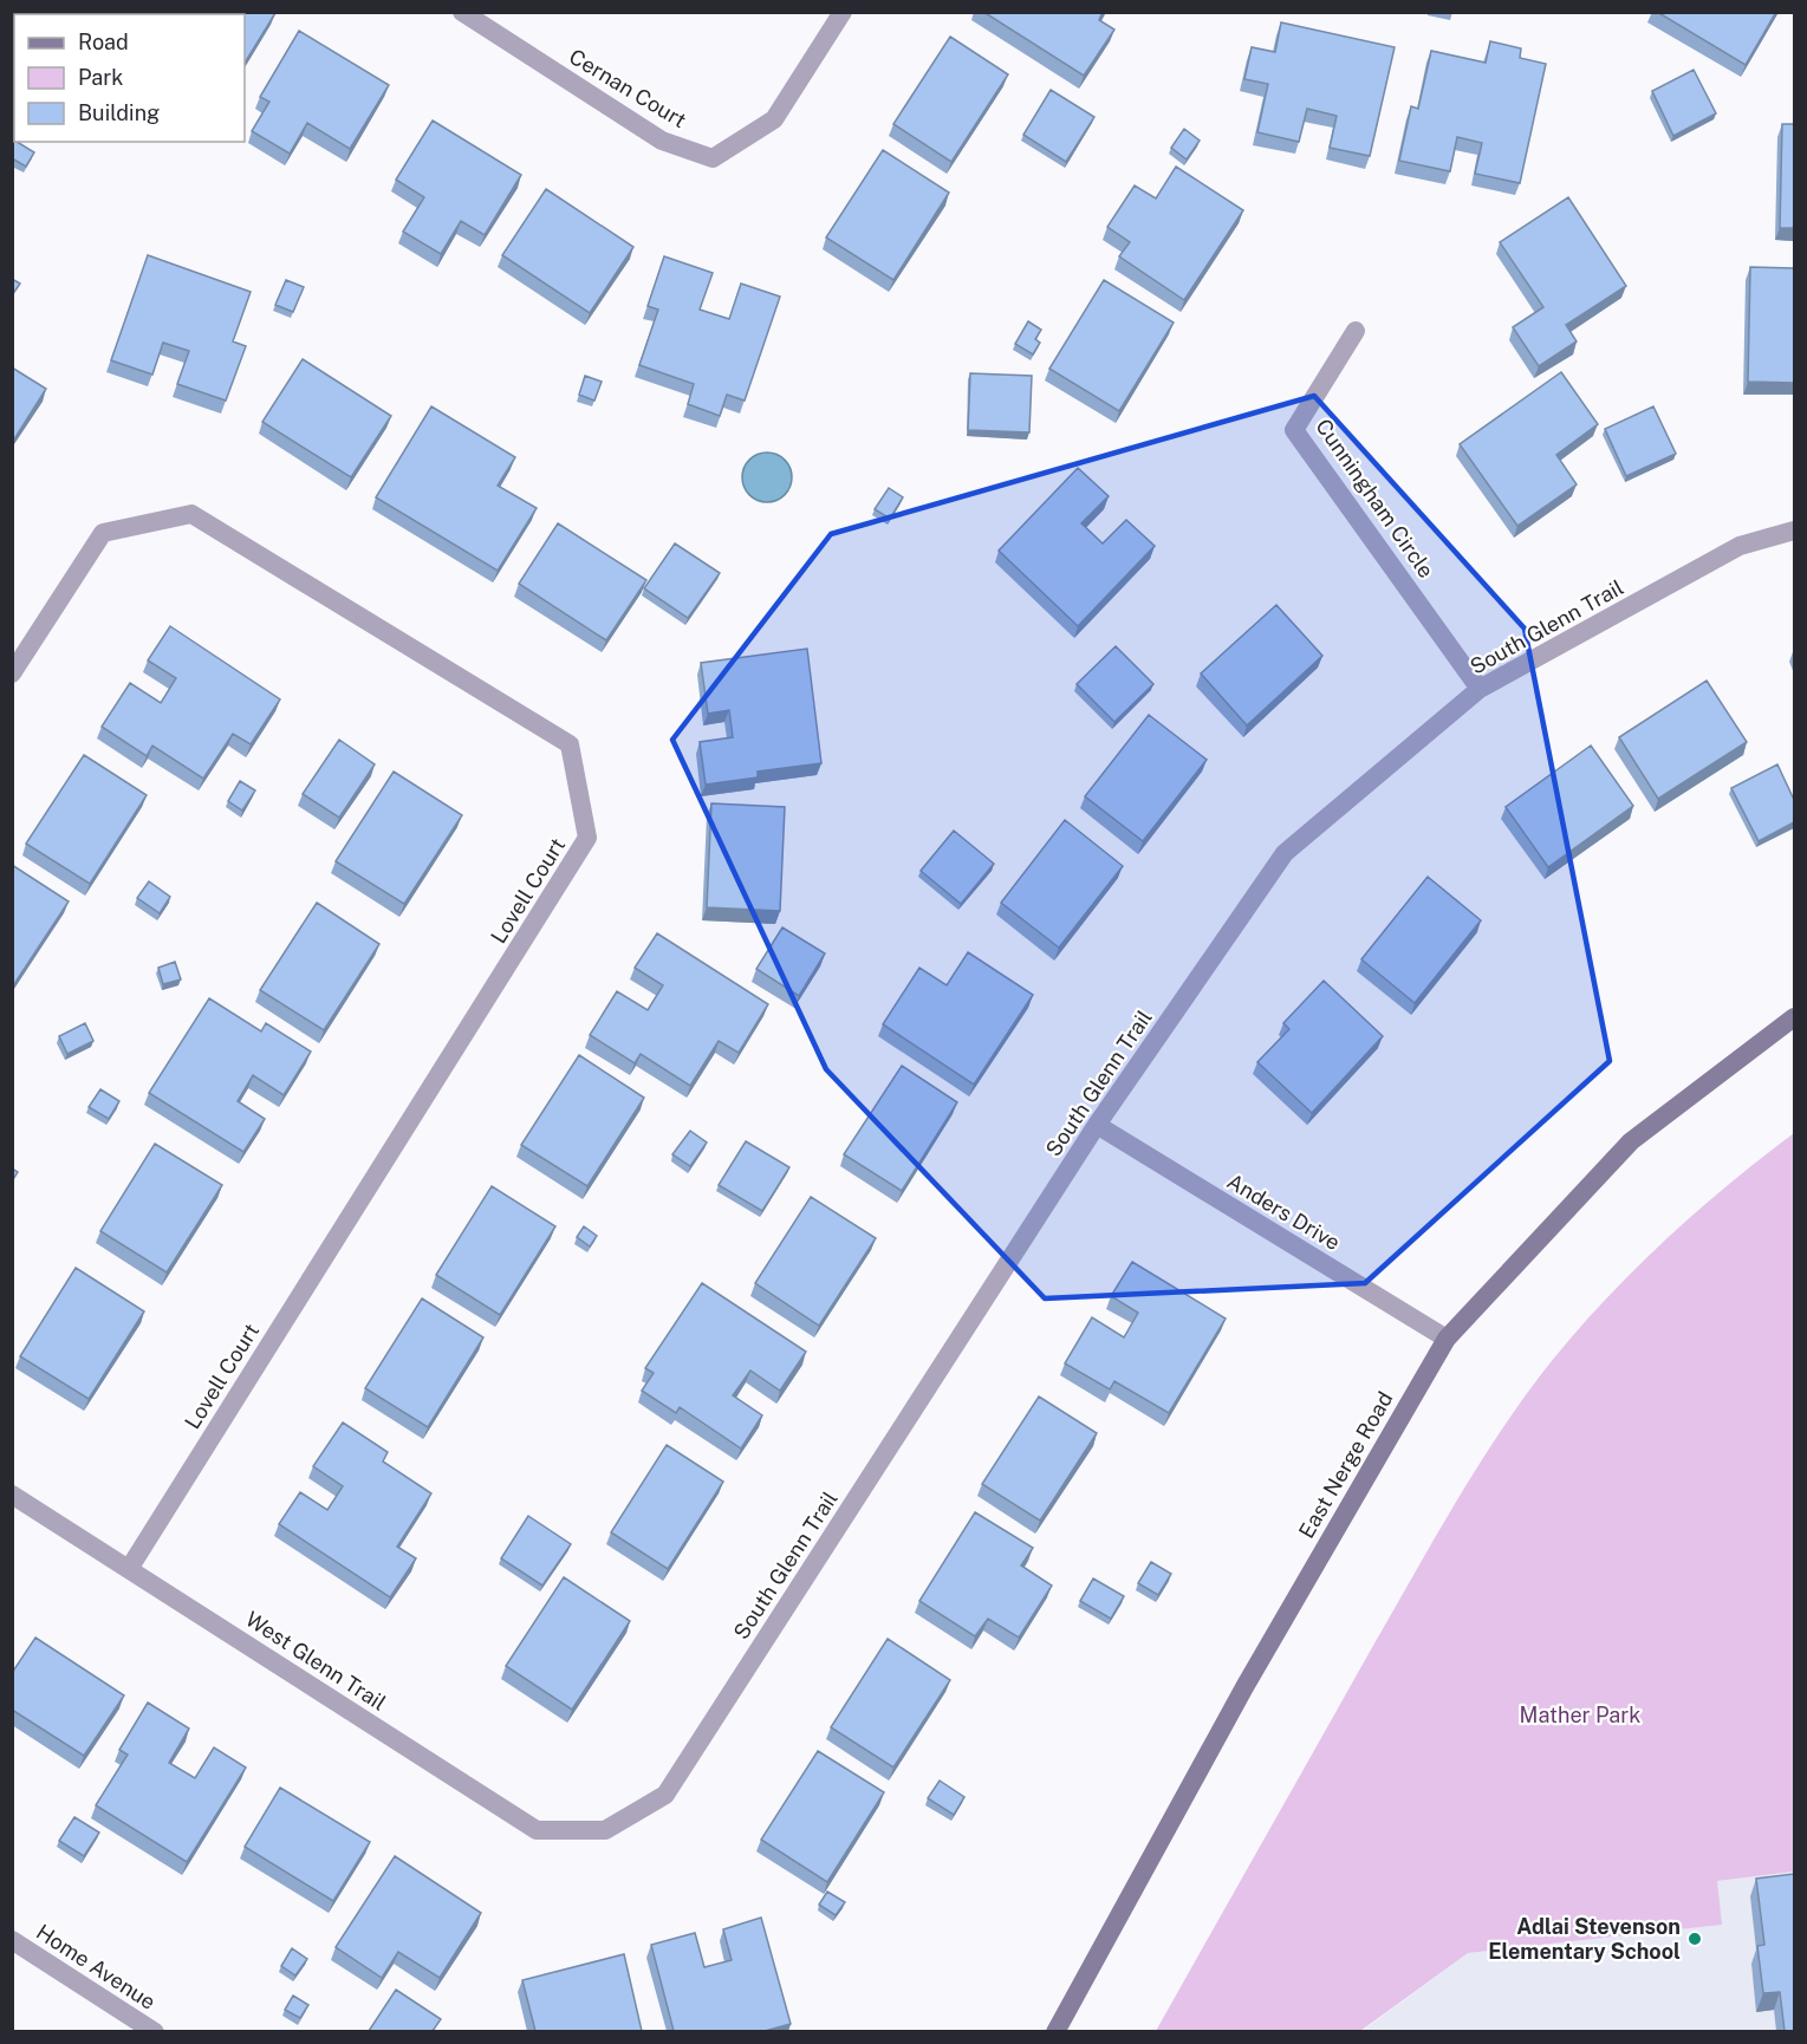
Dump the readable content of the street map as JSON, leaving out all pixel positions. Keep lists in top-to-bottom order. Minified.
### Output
{"streets":{"main road":["East Nerge Road"],"street":["Cernan Court","Cunningham Circle","South Glenn Trail","Lovell Court","Anders Drive","West Glenn Trail","Home Avenue"]},"crossings":[["Cunningham Circle","South Glenn Trail"],["South Glenn Trail","Anders Drive"],["South Glenn Trail","West Glenn Trail"],["Lovell Court","West Glenn Trail"],["Anders Drive","East Nerge Road"]],"parks":["Mather Park"],"places":["Adlai Stevenson Elementary School"],"legend":["Road","Park","Building"]}
